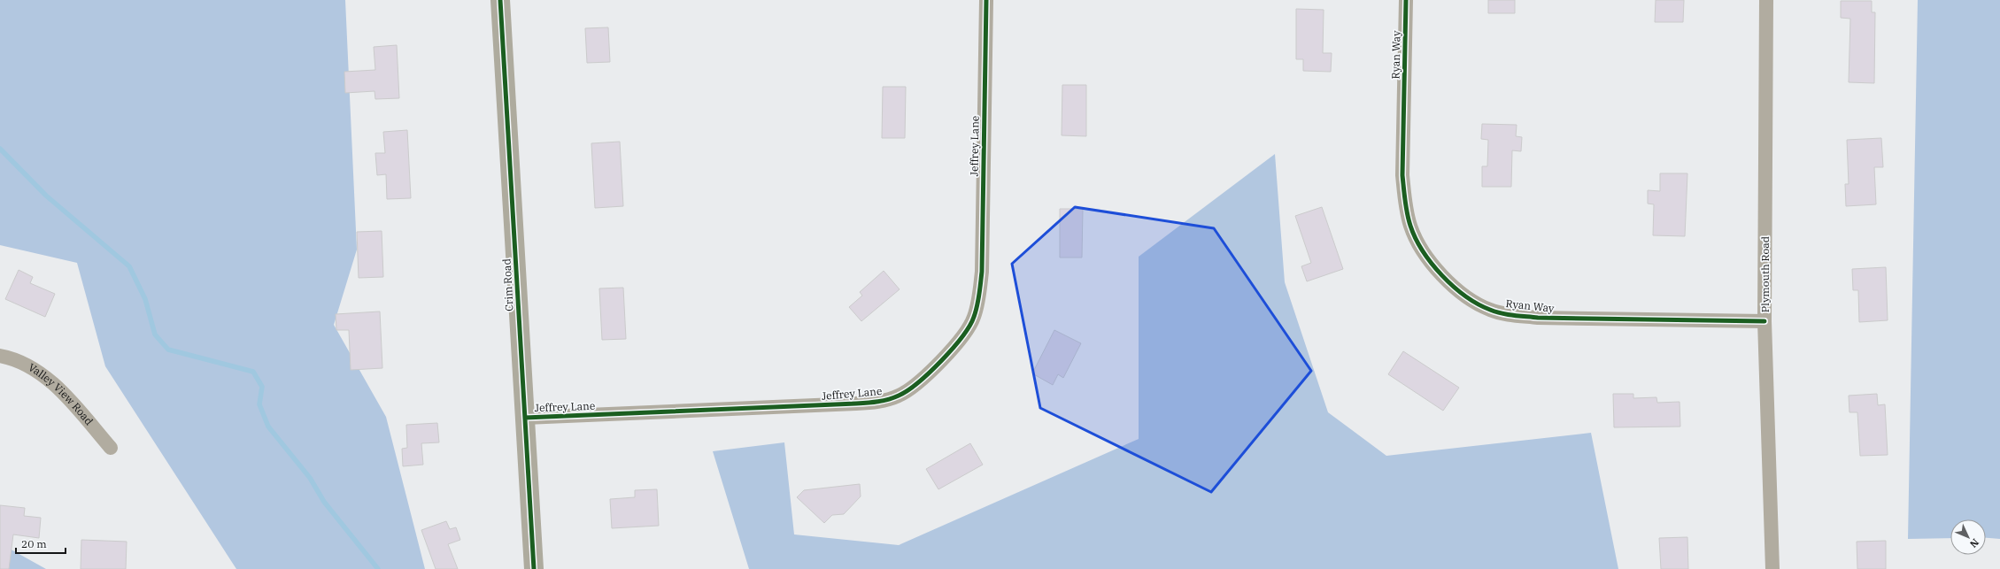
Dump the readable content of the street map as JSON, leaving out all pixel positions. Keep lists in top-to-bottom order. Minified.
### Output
{"streets":{"street":["Ryan Way","Jeffrey Lane","Plymouth Road","Crim Road","Valley View Road"]},"crossings":[["Ryan Way","Plymouth Road"],["Jeffrey Lane","Crim Road"]],"scale_bar":"20 m","north":"bottom right"}
